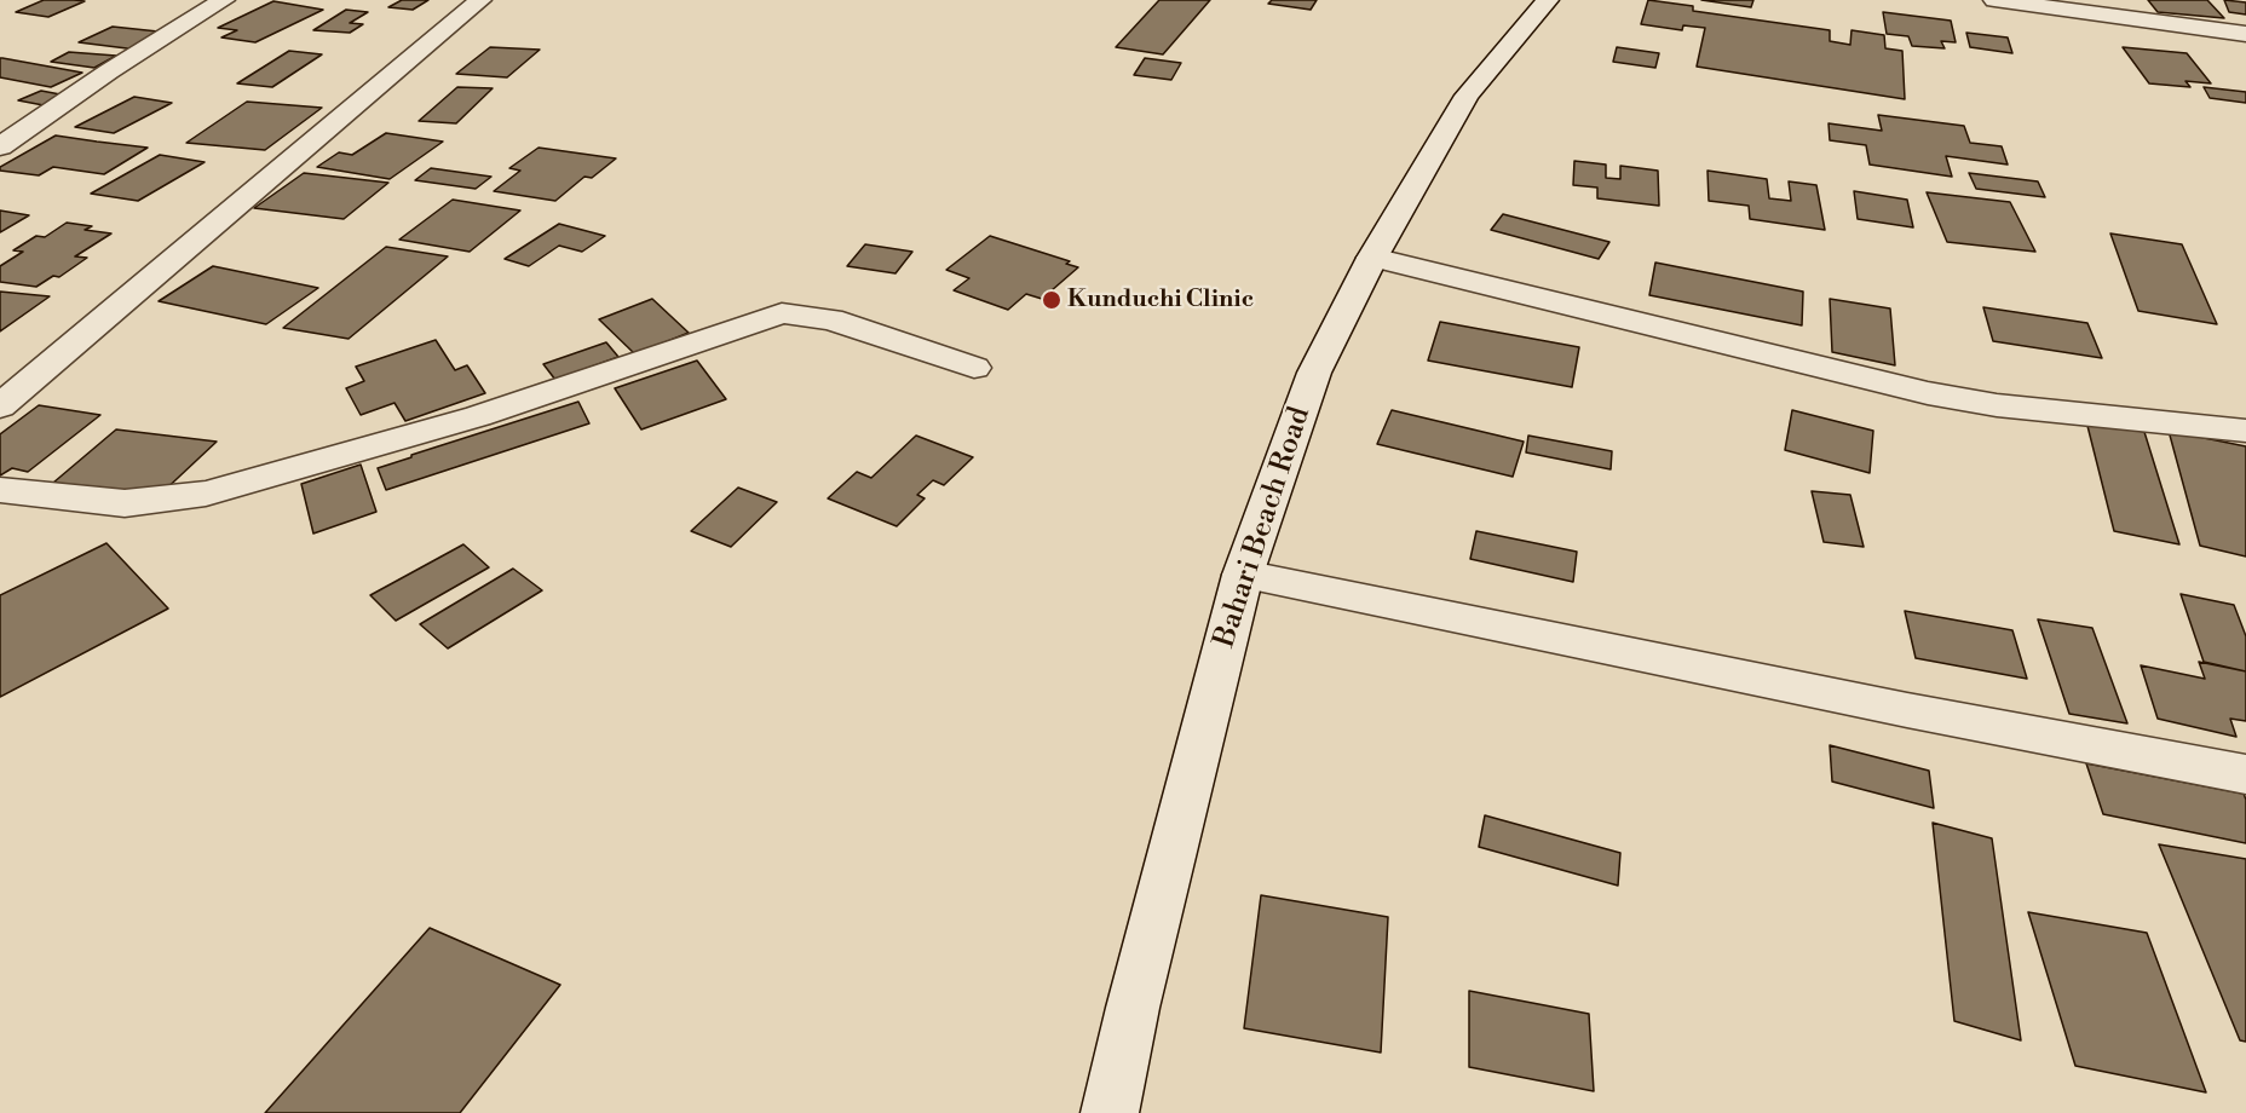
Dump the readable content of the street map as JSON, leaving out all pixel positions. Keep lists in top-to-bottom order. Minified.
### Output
{"streets":{"street":["Bahari Beach Road"]},"places":["Kunduchi Clinic"]}
